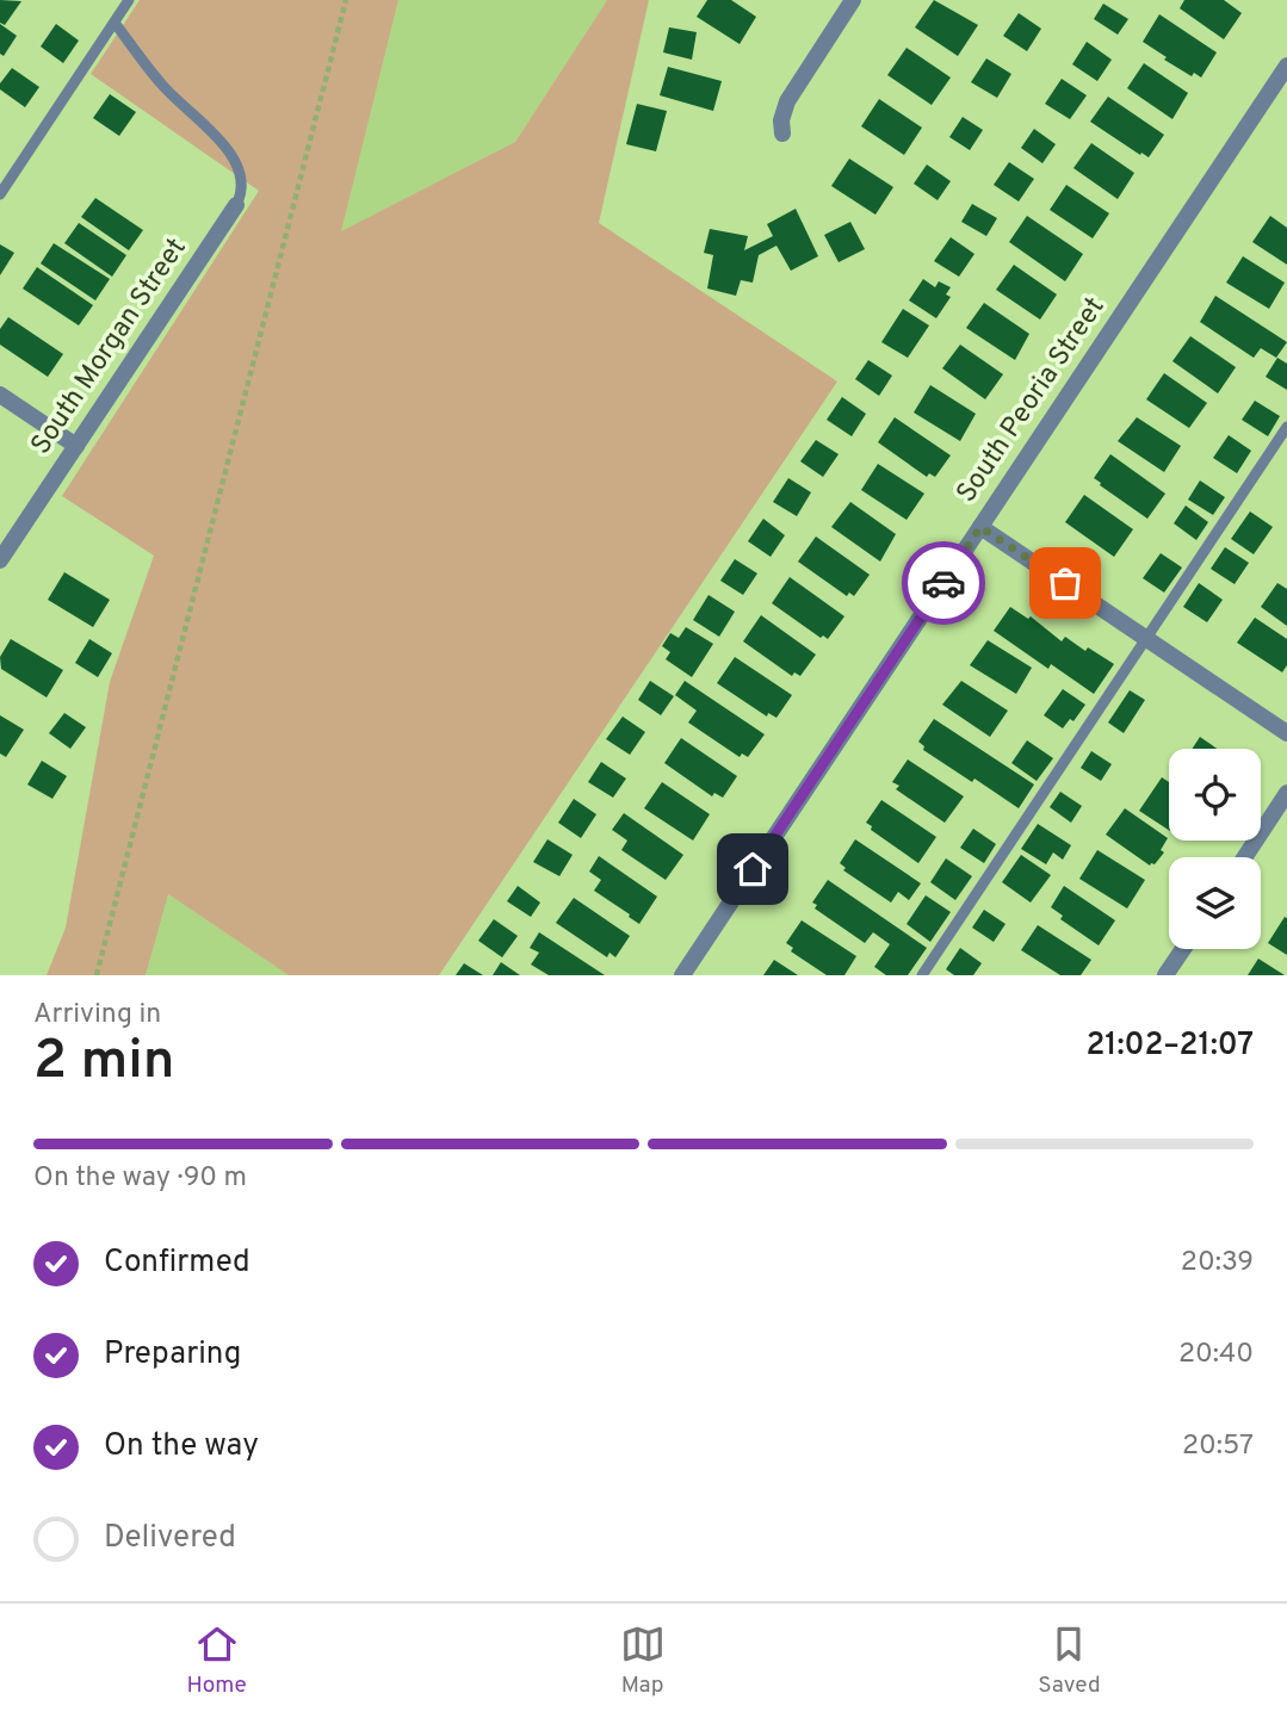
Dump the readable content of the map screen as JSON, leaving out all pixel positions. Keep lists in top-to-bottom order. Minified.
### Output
{"streets":{"street":["South Morgan Street","South Peoria Street"]},"page":{"heading":["2 min","Arriving in","21:02–21:07"],"bar":"On the way · 90 m","list":[["Confirmed","20:39"],["Preparing","20:40"],["On the way","20:57"],"Delivered"],"tabs":["Home","Map","Saved"]}}
